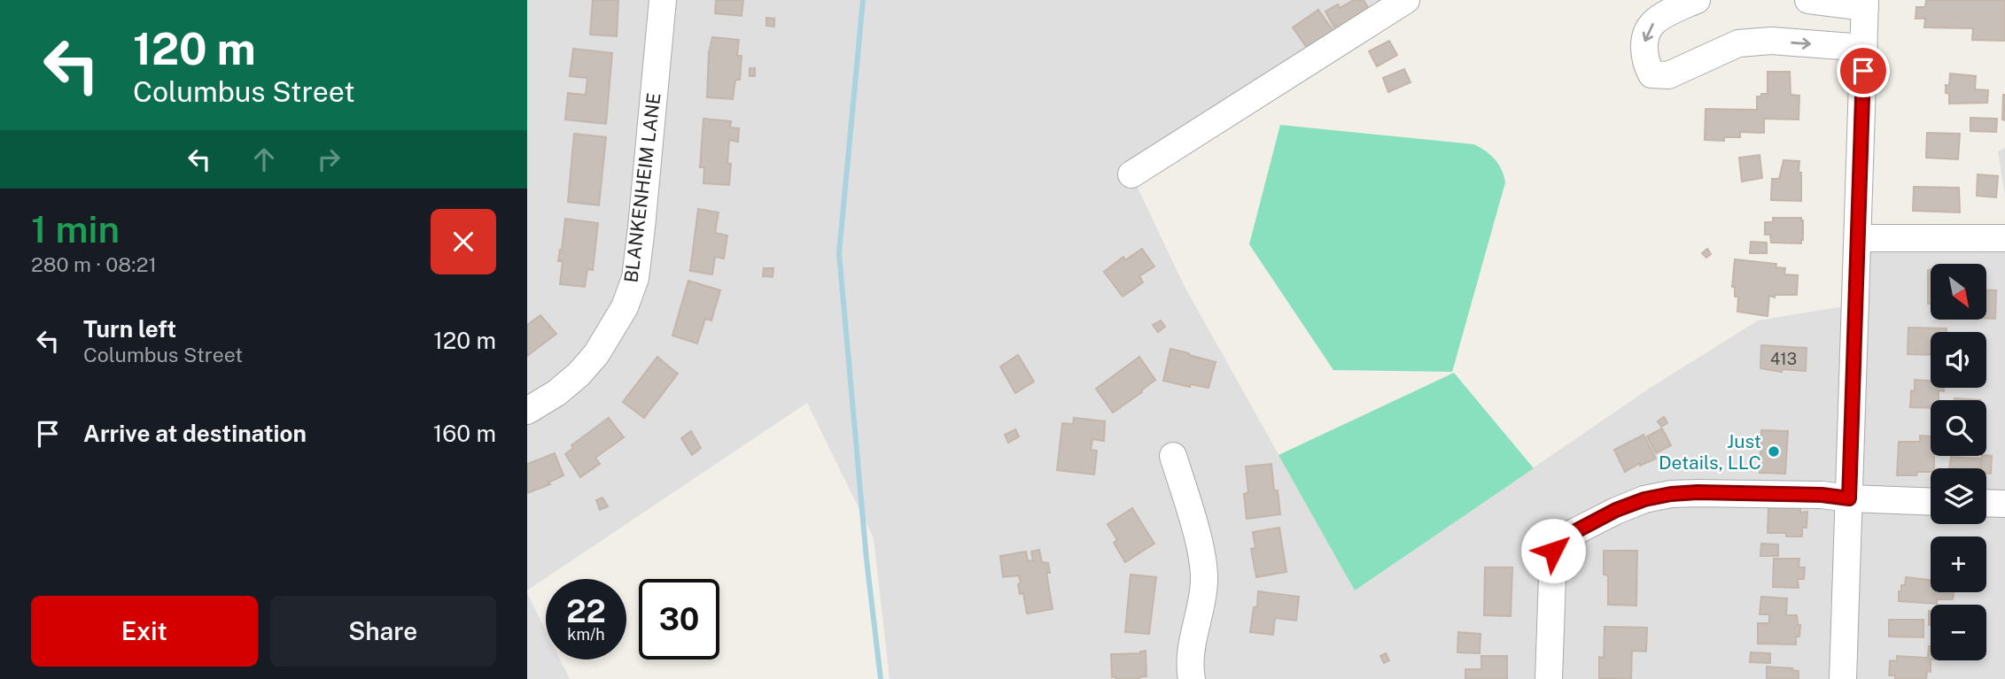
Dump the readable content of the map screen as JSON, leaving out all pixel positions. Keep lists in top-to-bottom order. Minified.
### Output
{"streets":{"street":["BLANKENHEIM LANE"]},"places":["Just Details, LLC"],"house_numbers":["413"],"north":"bottom right","page":{"turn":["120 m","Columbus Street"],"heading":["1 min","280 m · 08:21"],"map_buttons":["+","−"],"list":[{"name":"Turn left","note":"Columbus Street","value":"120 m"},{"name":"Arrive at destination","value":"160 m"}],"speed":"22 km/h","limit":"30","buttons":["Exit","Share"]}}
